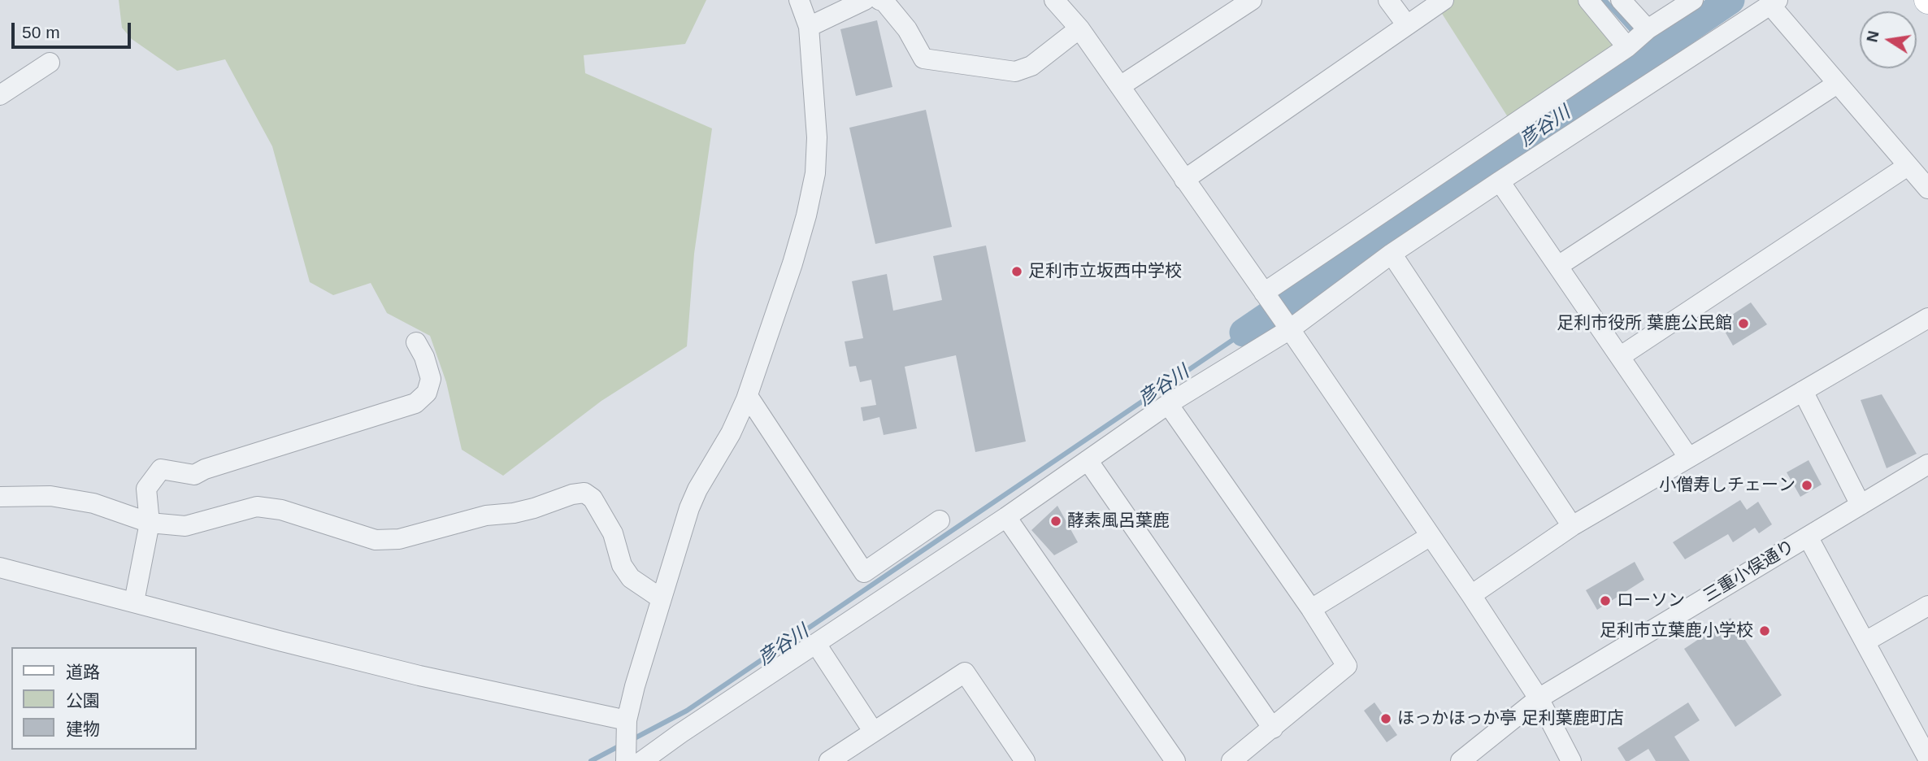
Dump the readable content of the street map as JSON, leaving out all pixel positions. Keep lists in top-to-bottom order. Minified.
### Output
{"streets":{"street":["三重小俣通り"]},"water":["彦谷川"],"places":["足利市立坂西中学校","足利市役所 葉鹿公民館","小僧寿しチェーン","酵素風呂葉鹿","ローソン","足利市立葉鹿小学校","ほっかほっか亭 足利葉鹿町店"],"legend":["道路","公園","建物"],"scale_bar":"50 m","north":"left"}
